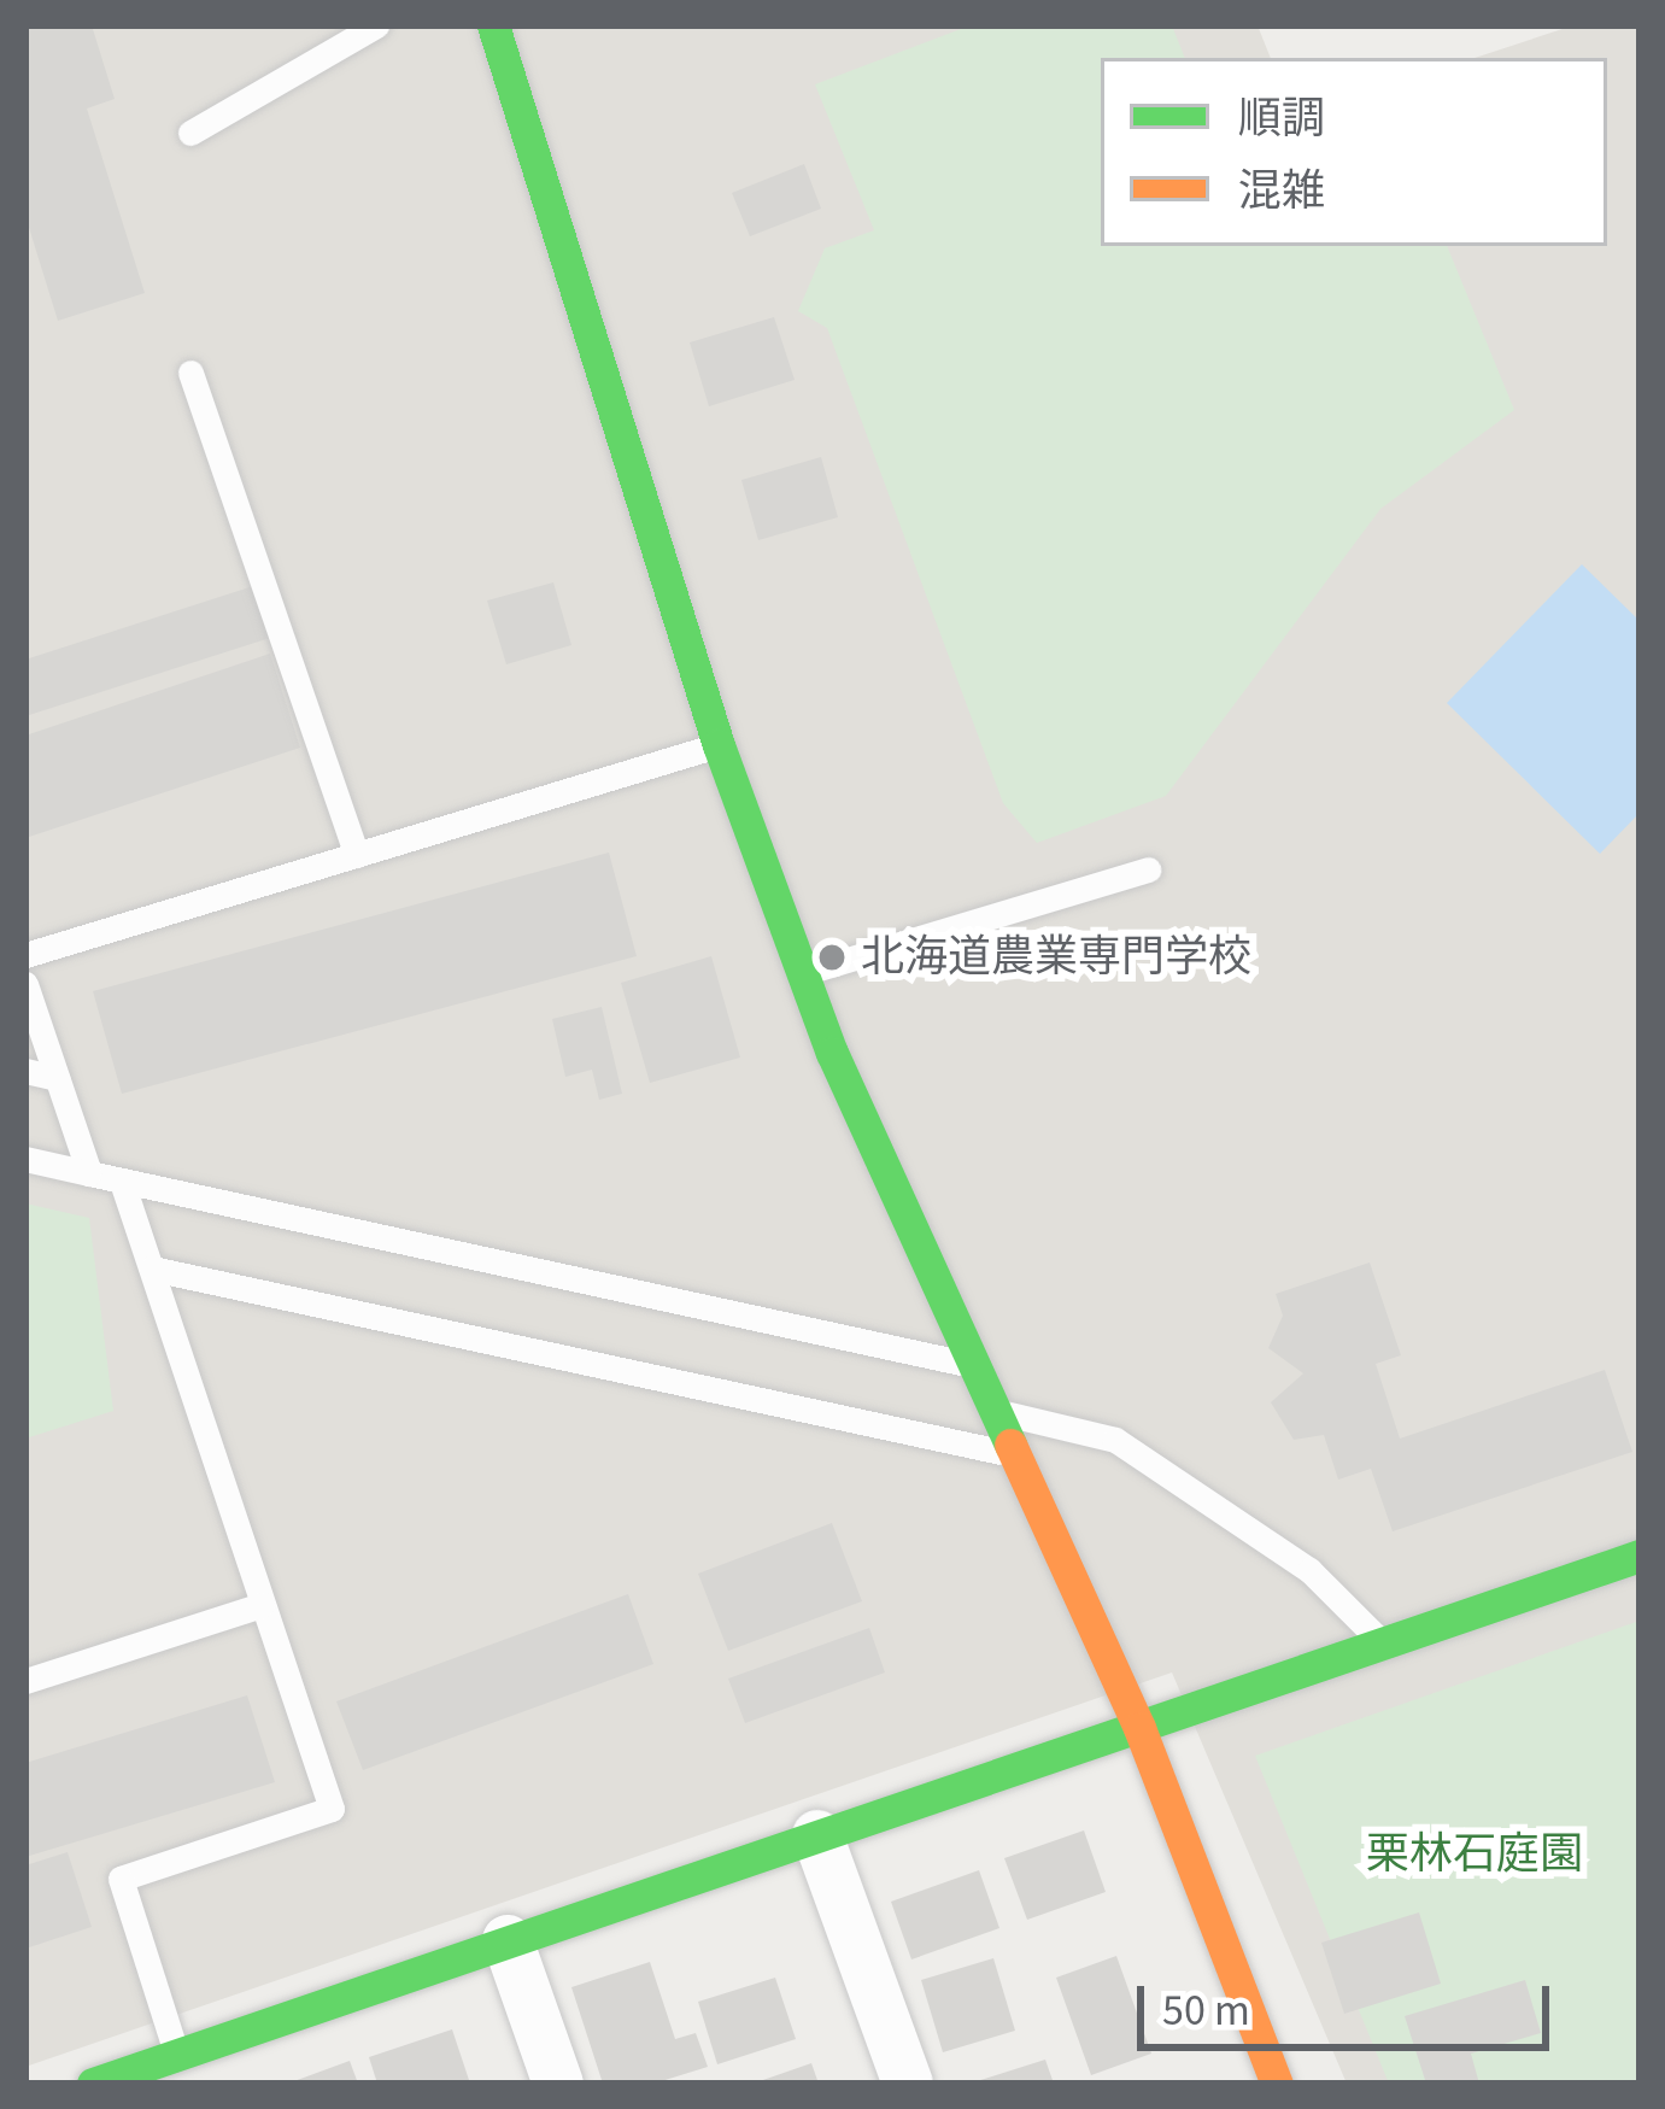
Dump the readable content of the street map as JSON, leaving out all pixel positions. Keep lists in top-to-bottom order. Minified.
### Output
{"parks":["栗林石庭園"],"places":["北海道農業専門学校"],"legend":["順調","混雑"],"scale_bar":"50 m"}
